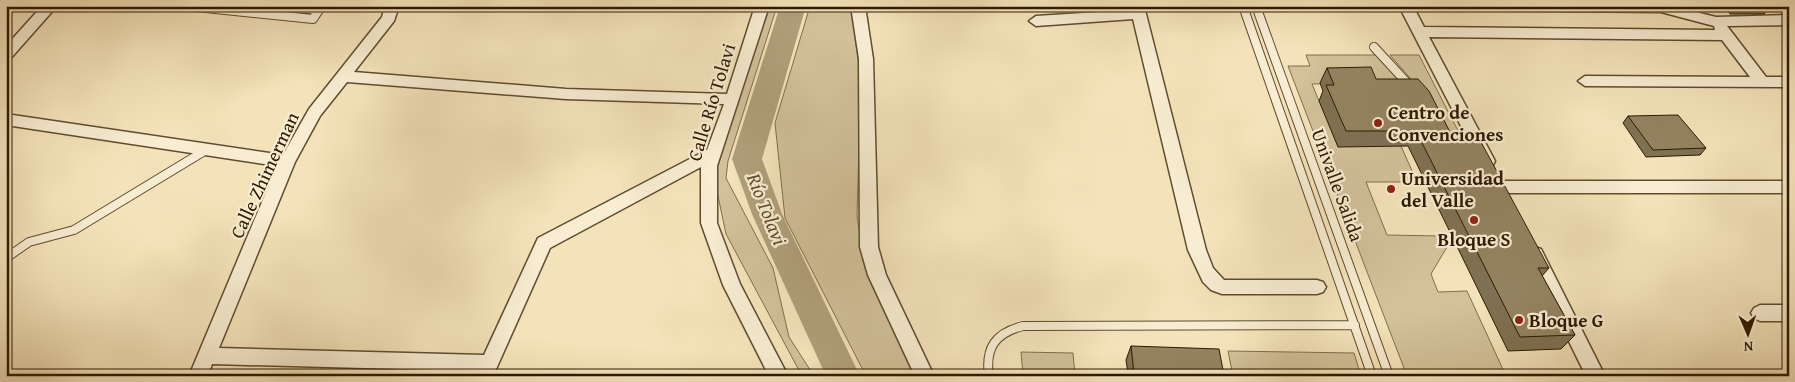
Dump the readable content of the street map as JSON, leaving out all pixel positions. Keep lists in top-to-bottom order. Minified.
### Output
{"streets":{"street":["Calle Río Tolavi","Calle Zhimerman"],"lane":["Univalle Salida"]},"water":["Río Tolavi"],"places":["Centro de Convenciones","Universidad del Valle","Bloque S","Bloque G"],"north":"bottom"}
